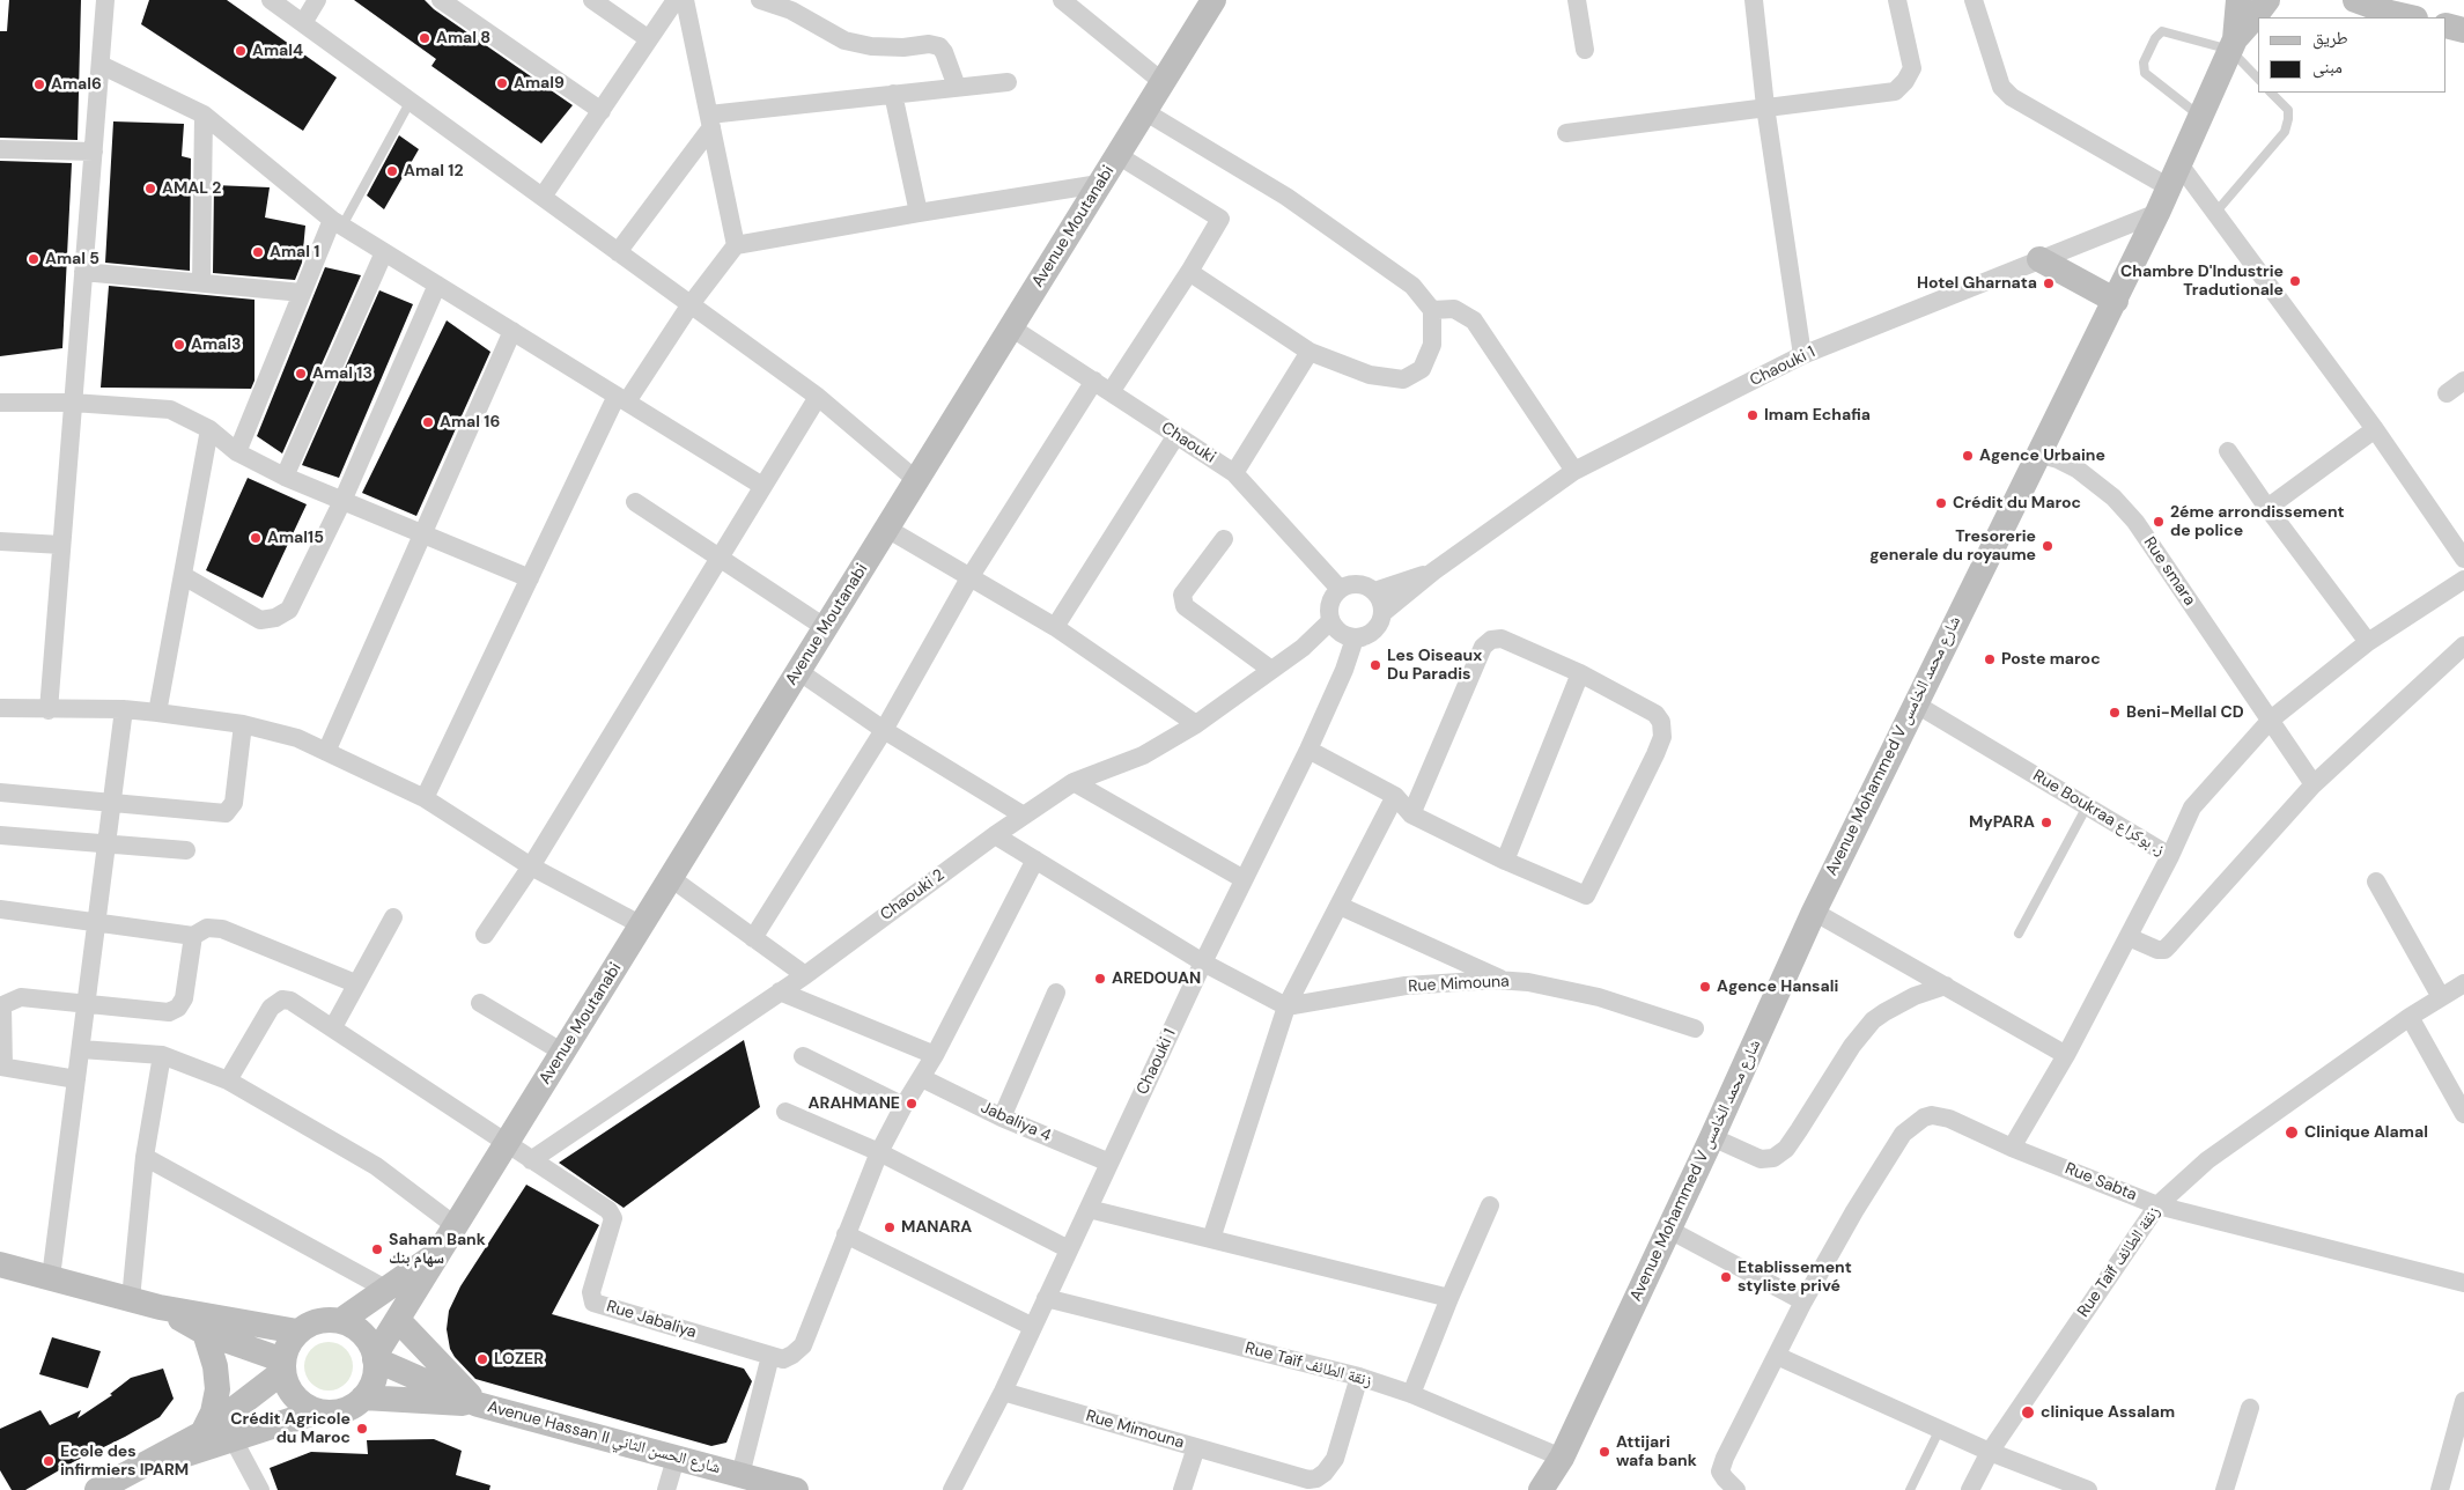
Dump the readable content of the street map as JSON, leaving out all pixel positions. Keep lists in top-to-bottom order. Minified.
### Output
{"streets":{"street":["Avenue Moutanabi","Chaouki 1","Chaouki","Rue smara","Avenue Mohammed V شارع محمد الخامس","Rue Boukraa ز. بوكراع","Chaouki 2","Rue Mimouna","Jabaliya 4","Rue Sabta","Rue Taïf زنقة الطائف","Rue Jabaliya","Avenue Hassan II شارع الحسن الثاني"]},"crossings":[["Avenue Moutanabi","Chaouki"],["Chaouki 1","Chaouki"],["Chaouki 1","Avenue Mohammed V شارع محمد الخامس"],["Chaouki 1","Chaouki 2"],["Chaouki 1","Rue Mimouna"],["Chaouki 1","Jabaliya 4"],["Chaouki 1","Rue Taïf زنقة الطائف"],["Chaouki","Chaouki 2"],["Rue smara","Avenue Mohammed V شارع محمد الخامس"],["Rue smara","Rue Boukraa ز. بوكراع"],["Avenue Mohammed V شارع محمد الخامس","Rue Boukraa ز. بوكراع"],["Avenue Mohammed V شارع محمد الخامس","Rue Taïf زنقة الطائف"],["Chaouki 2","Rue Jabaliya"],["Rue Mimouna","Rue Taïf زنقة الطائف"],["Jabaliya 4","Rue Jabaliya"],["Rue Sabta","Rue Taïf زنقة الطائف"]],"places":["Amal 8","Amal4","Amal9","Amal6","Amal 12","AMAL 2","Amal 1","Amal 5","Chambre D'Industrie Tradutionale","Hotel Gharnata","Amal3","Amal 13","Imam Echafia","Amal 16","Agence Urbaine","Crédit du Maroc","2éme arrondissement de police","Amal15","Tresorerie generale du royaume","Poste maroc","Les Oiseaux Du Paradis","Beni-Mellal CD","MyPARA","AREDOUAN","Agence Hansali","ARAHMANE","Clinique Alamal","MANARA","Saham Bank سهام بنك","Etablissement styliste privé","LOZER","clinique Assalam","Crédit Agricole du Maroc","Attijari wafa bank","Ecole des infirmiers IPARM"],"legend":["طريق","مبنى"]}
